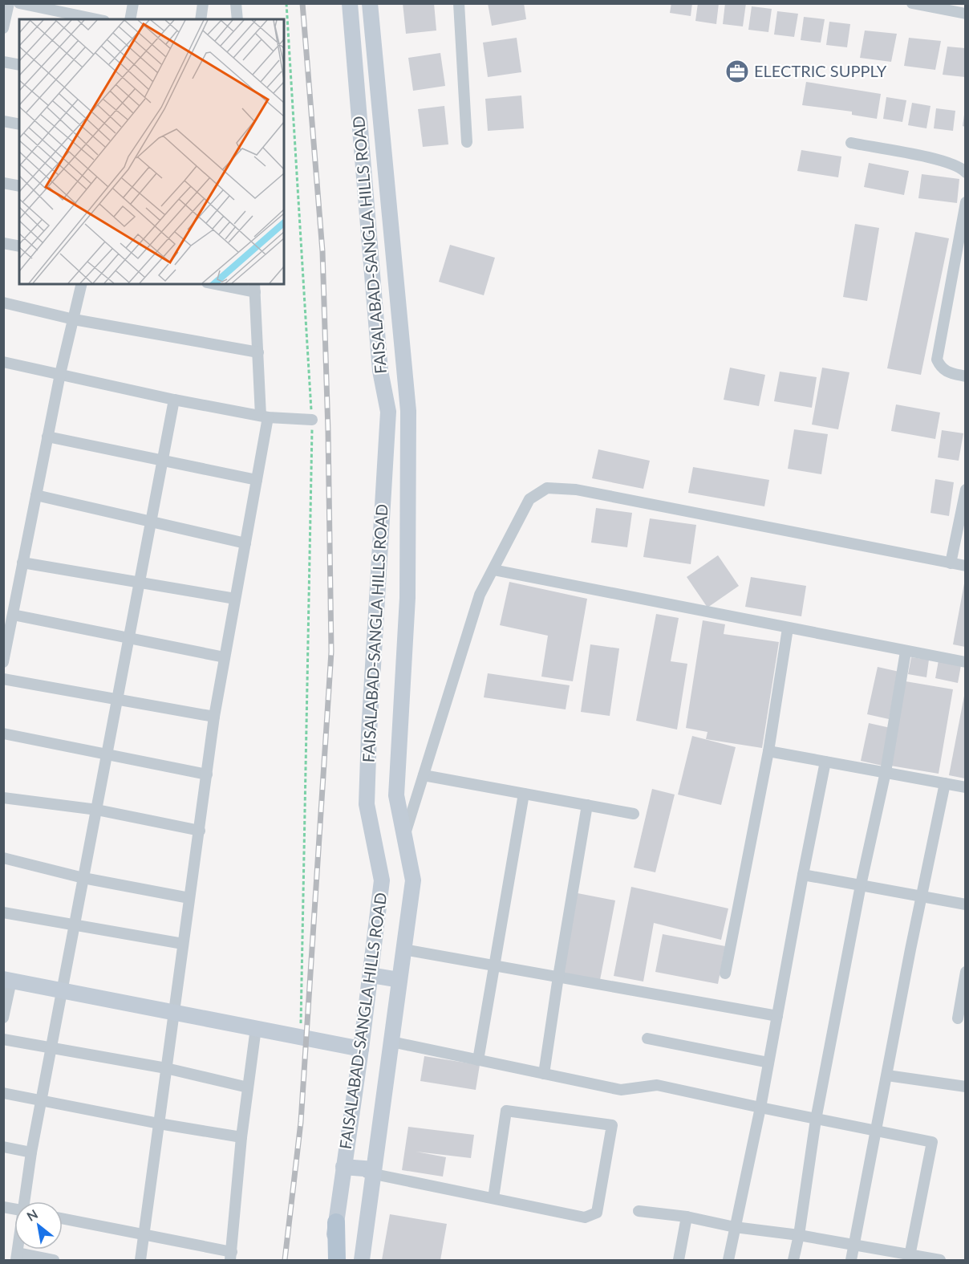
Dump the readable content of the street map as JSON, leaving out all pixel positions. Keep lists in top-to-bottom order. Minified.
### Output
{"streets":{"main road":["FAISALABAD-SANGLA HILLS ROAD"]},"places":{"office":["ELECTRIC SUPPLY"]},"north":"top left"}
